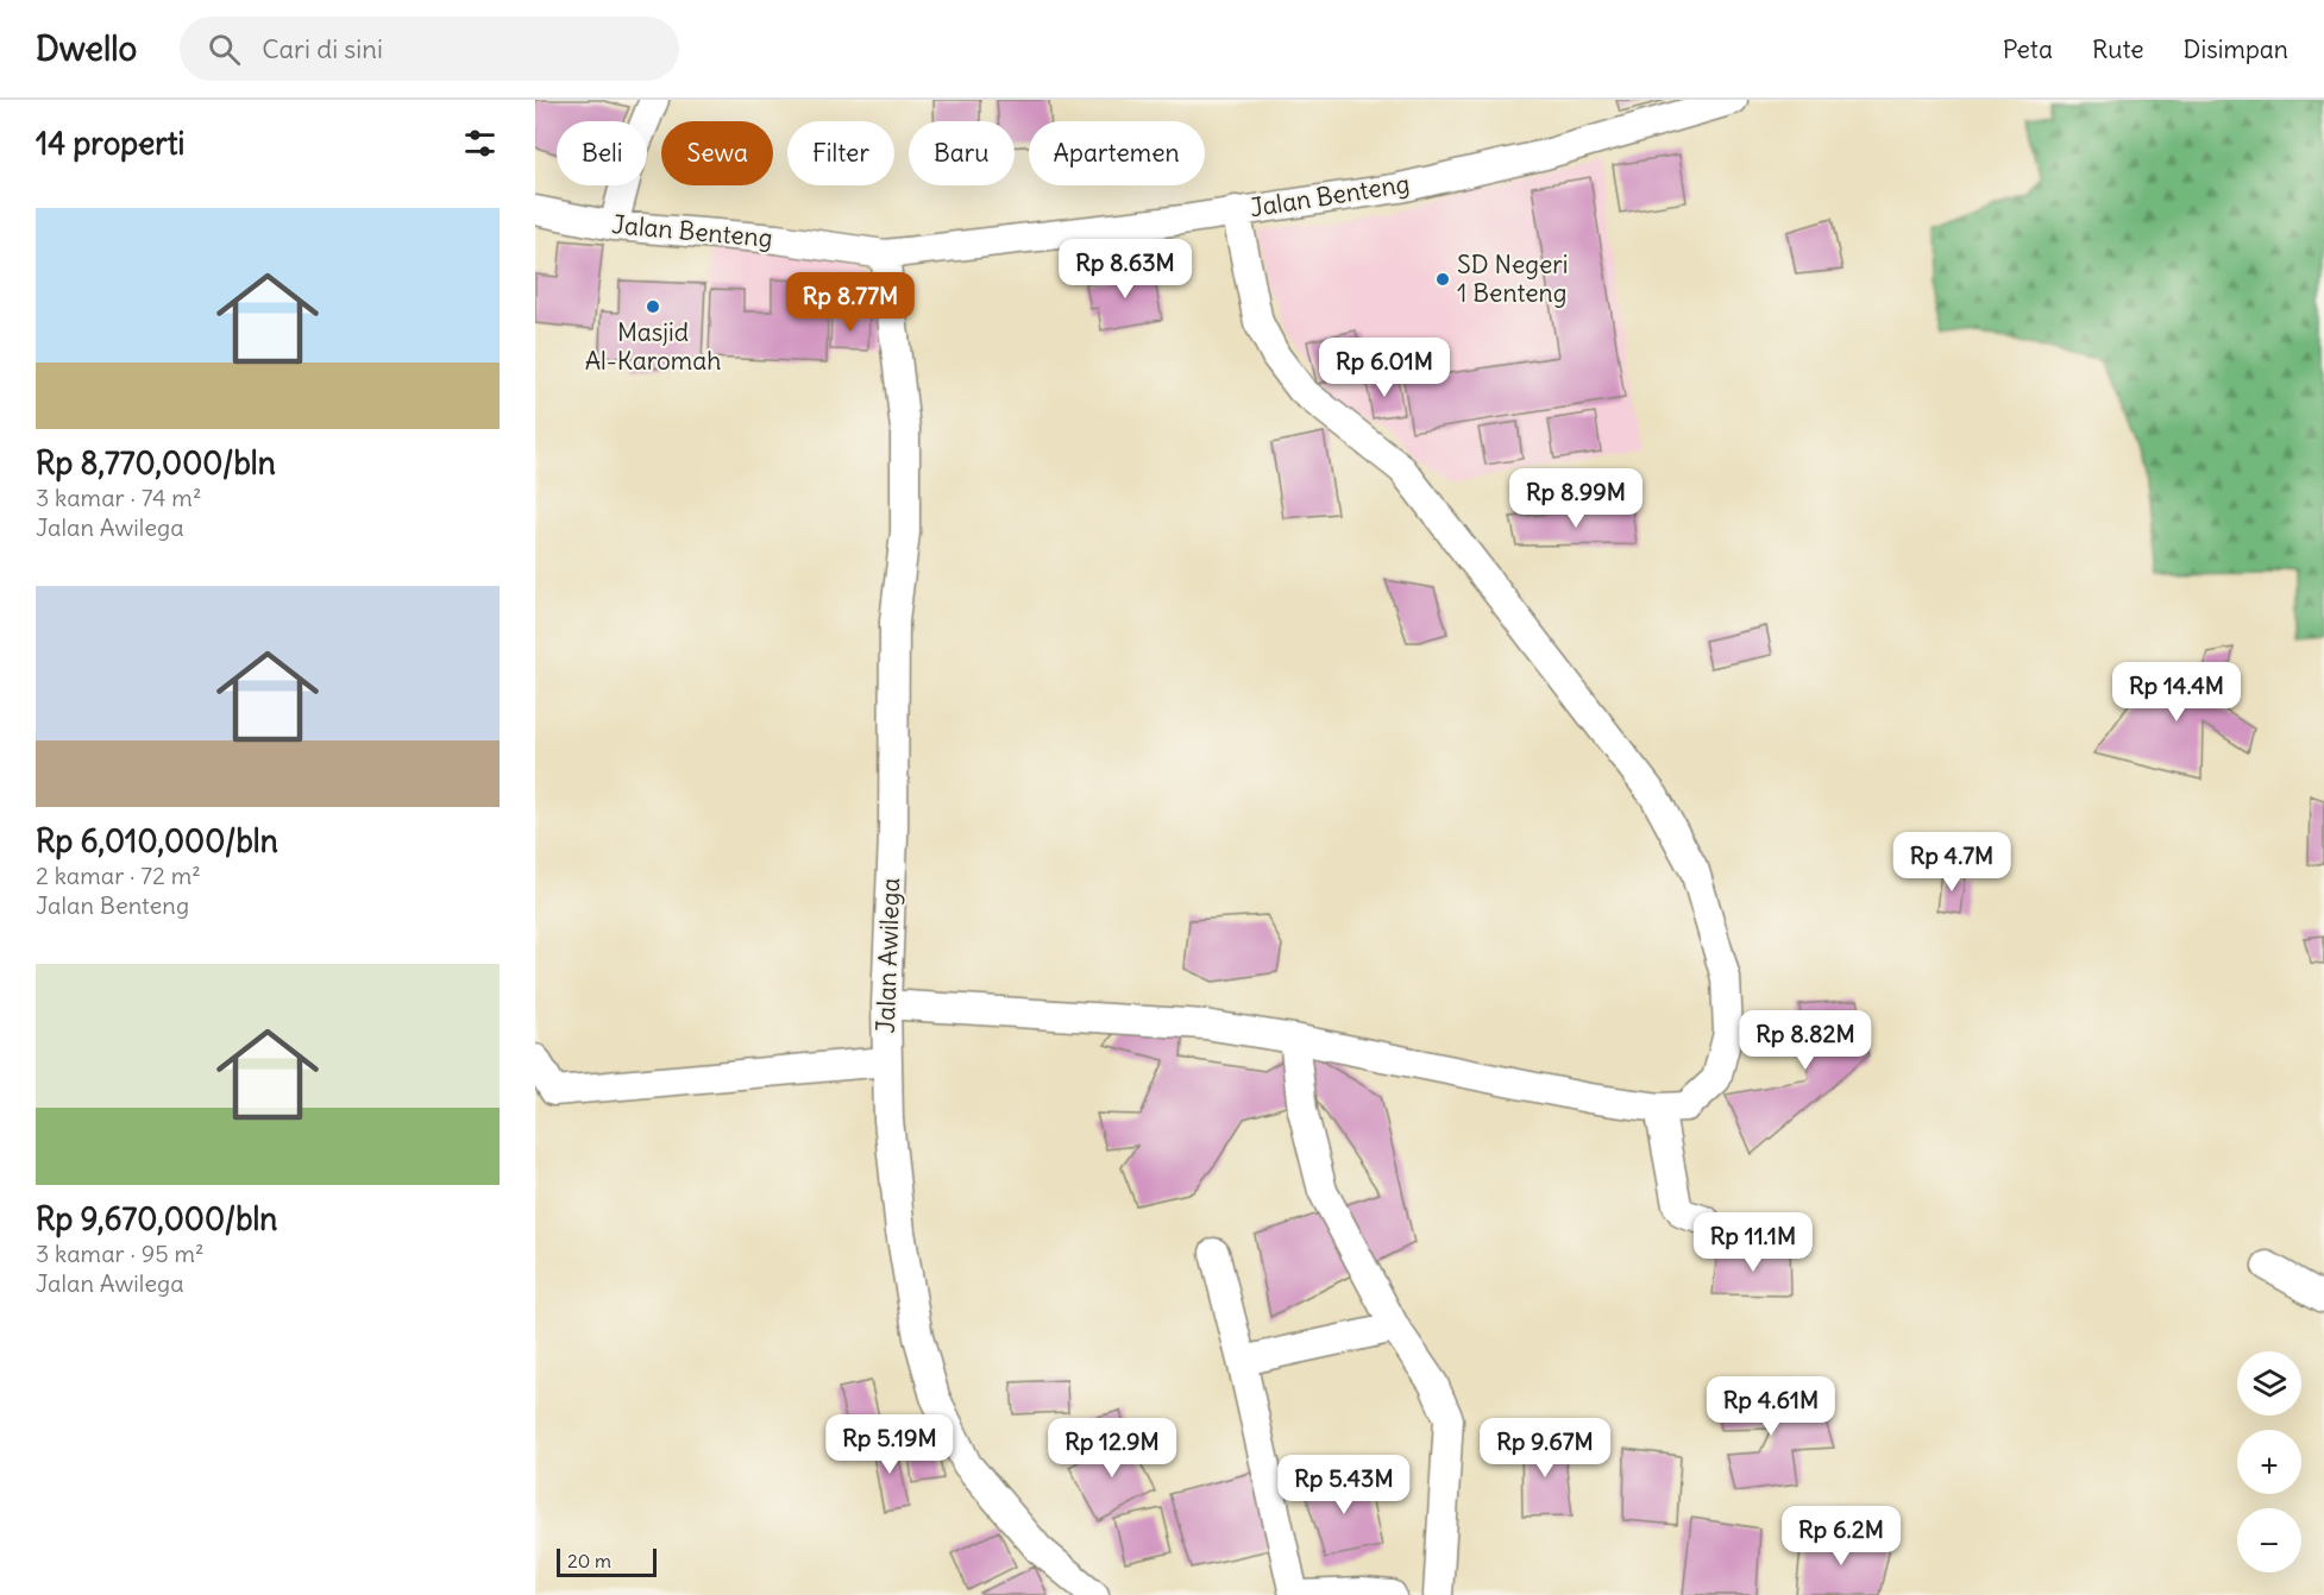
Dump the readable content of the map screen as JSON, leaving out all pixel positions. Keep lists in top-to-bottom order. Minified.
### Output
{"streets":{"street":["Jalan Benteng","Jalan Awilega"]},"crossings":[["Jalan Benteng","Jalan Awilega"]],"places":["SD Negeri 1 Benteng","Masjid Al-Karomah"],"scale_bar":"20 m","page":{"header":"Dwello","search":"Cari di sini","nav":["Peta","Rute","Disimpan"],"heading":"14 properti","chip":["Beli","Sewa","Filter","Baru","Apartemen"],"list":[{"name":"Rp 8,770,000/bln","note":"3 kamar · 74 m² · Jalan Awilega"},{"name":"Rp 6,010,000/bln","note":"2 kamar · 72 m² · Jalan Benteng"},{"name":"Rp 9,670,000/bln","note":"3 kamar · 95 m² · Jalan Awilega"}],"price":["Rp 8.63M","Rp 8.77M","Rp 6.01M","Rp 8.99M","Rp 14.4M","Rp 4.7M","Rp 8.82M","Rp 11.1M","Rp 4.61M","Rp 5.19M","Rp 12.9M","Rp 9.67M","Rp 5.43M","Rp 6.2M"],"map_buttons":["+","−"],"scale":"20 m"}}
